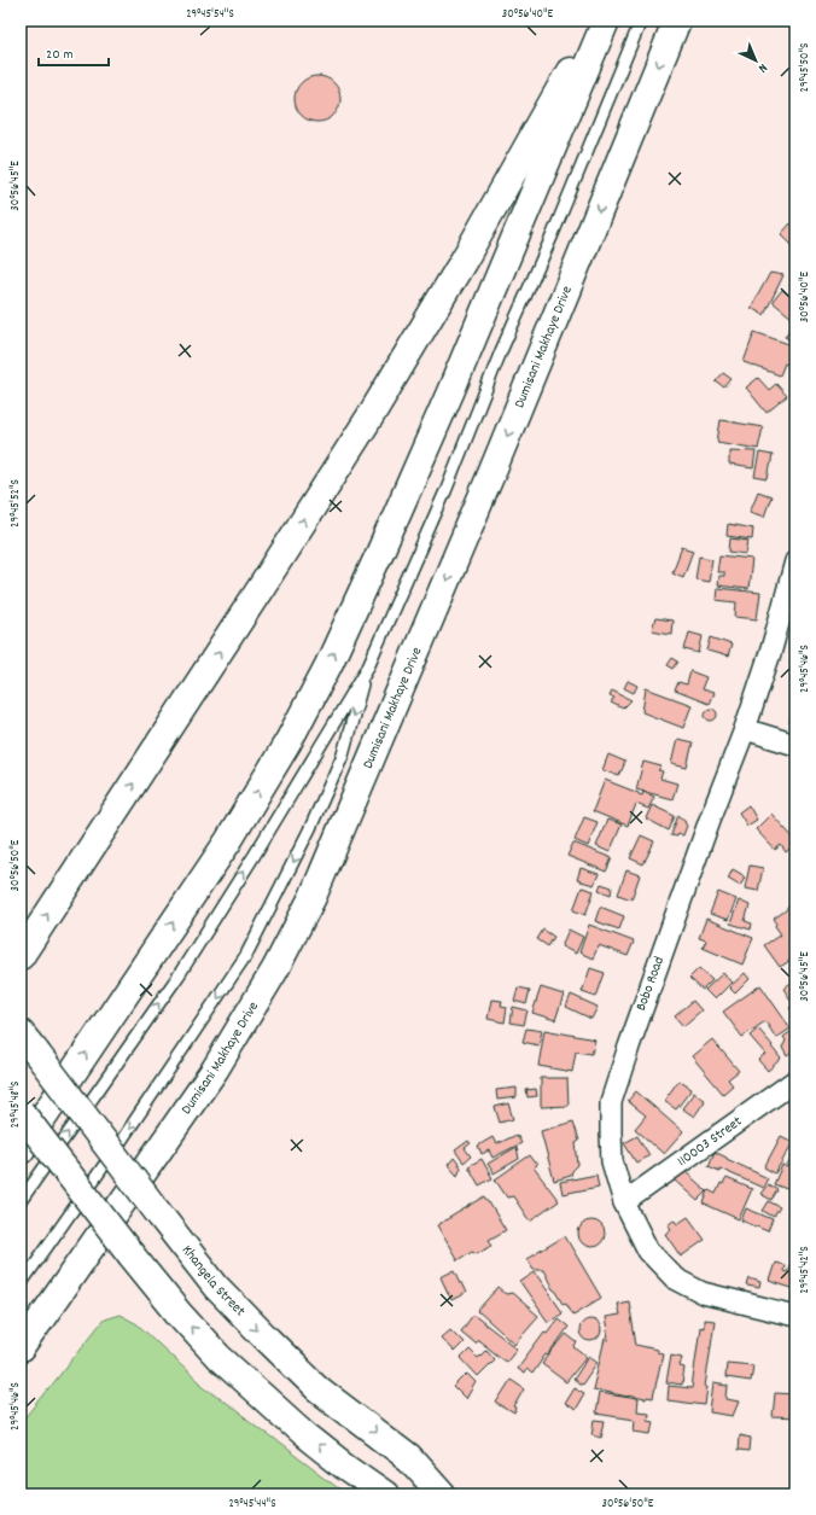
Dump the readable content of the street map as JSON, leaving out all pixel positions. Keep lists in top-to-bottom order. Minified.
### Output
{"streets":{"main road":["Dumisani Makhaye Drive","Khangela Street"],"street":["Bobo Road","110003 Street"]},"crossings":[["Bobo Road","110003 Street"]],"scale_bar":"20 m","north":"bottom right","coordinates":["29°45'54\"S","30°56'40\"E","29°45'50\"S","30°56'45\"E","29°45'52\"S","29°45'46\"S","30°56'50\"E","29°45'48\"S","29°45'42\"S","29°45'44\"S"]}
